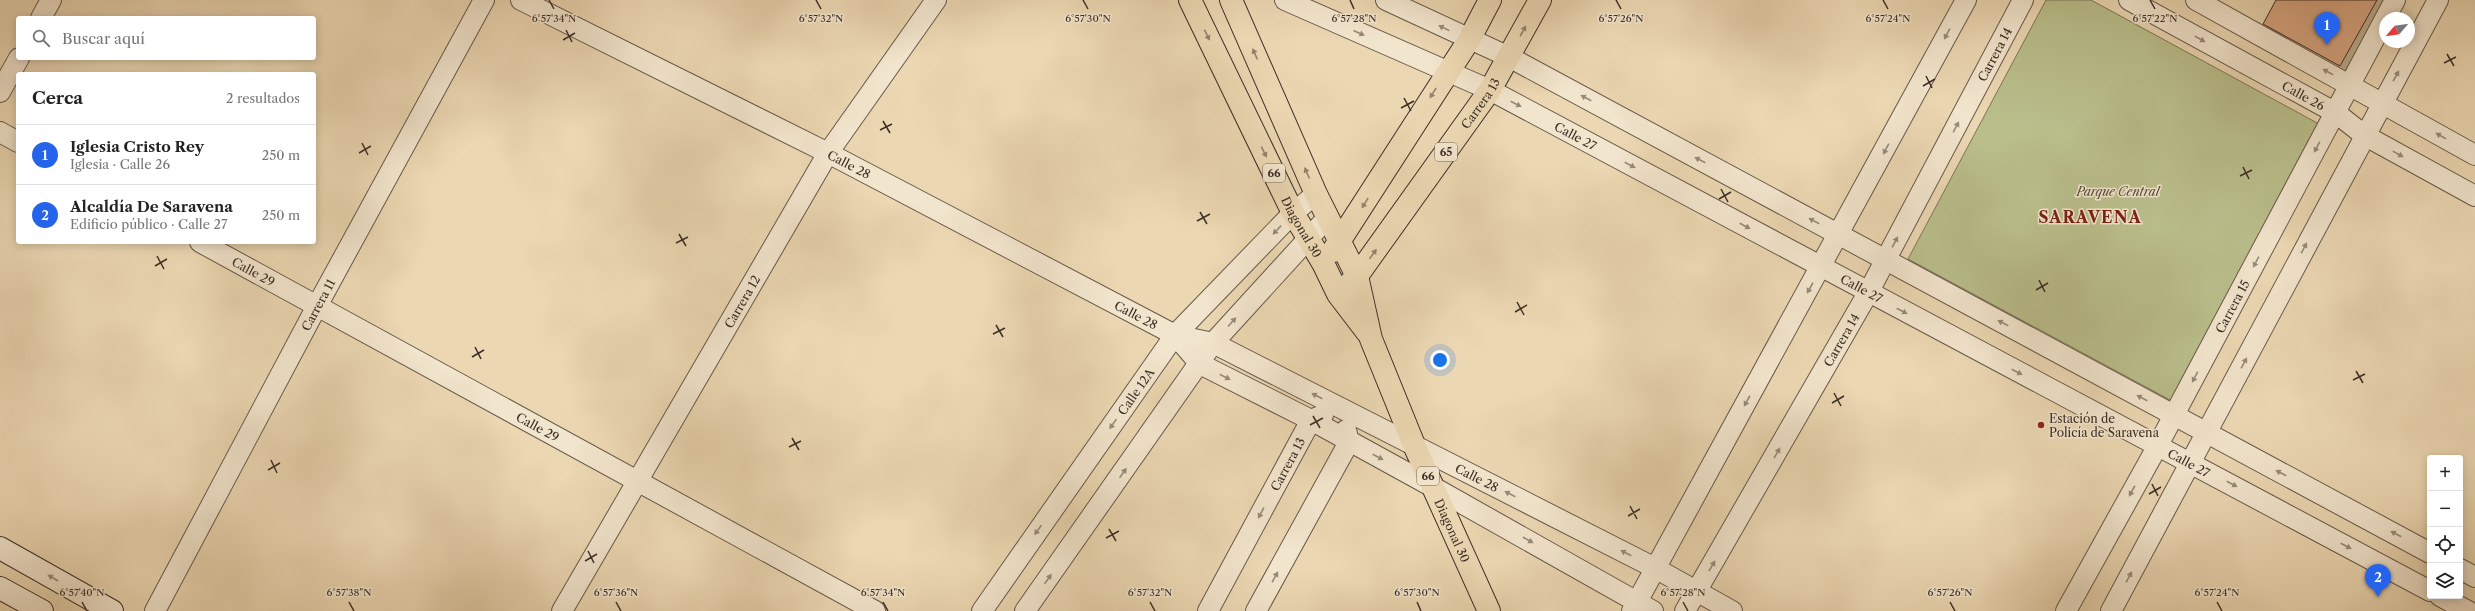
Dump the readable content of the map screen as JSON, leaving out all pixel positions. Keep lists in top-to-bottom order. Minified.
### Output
{"streets":{"main road":["Carrera 13","65","66","Diagonal 30"],"street":["Carrera 14","Calle 26","Calle 27","Calle 28","Calle 29","Carrera 12","Carrera 11","Carrera 15","Calle 12A"]},"crossings":[["Carrera 14","Calle 27"],["Carrera 14","Calle 28"],["Calle 26","Carrera 15"],["Carrera 13","Calle 27"],["Carrera 13","Calle 28"],["Carrera 13","Diagonal 30"],["Calle 27","Carrera 15"],["Calle 28","Diagonal 30"],["Calle 28","Carrera 12"],["Calle 28","Calle 12A"],["Diagonal 30","Calle 12A"],["Calle 29","Carrera 12"],["Calle 29","Carrera 11"]],"districts":["SARAVENA"],"parks":["Parque Central"],"places":["Estación de Policía de Saravena"],"north":"bottom left","page":{"pins":["1","2"],"search":"Buscar aquí","heading":["Cerca","2 resultados"],"list":[{"mark":"1","name":"Iglesia Cristo Rey","note":"Iglesia · Calle 26","value":"250 m"},{"mark":"2","name":"Alcaldía De Saravena","note":"Edificio público · Calle 27","value":"250 m"}],"map_buttons":["+","−"]},"coordinates":["6°57'34\"N","6°57'32\"N","6°57'30\"N","6°57'28\"N","6°57'26\"N","6°57'24\"N","6°57'22\"N","6°57'40\"N","6°57'38\"N","6°57'36\"N"]}
